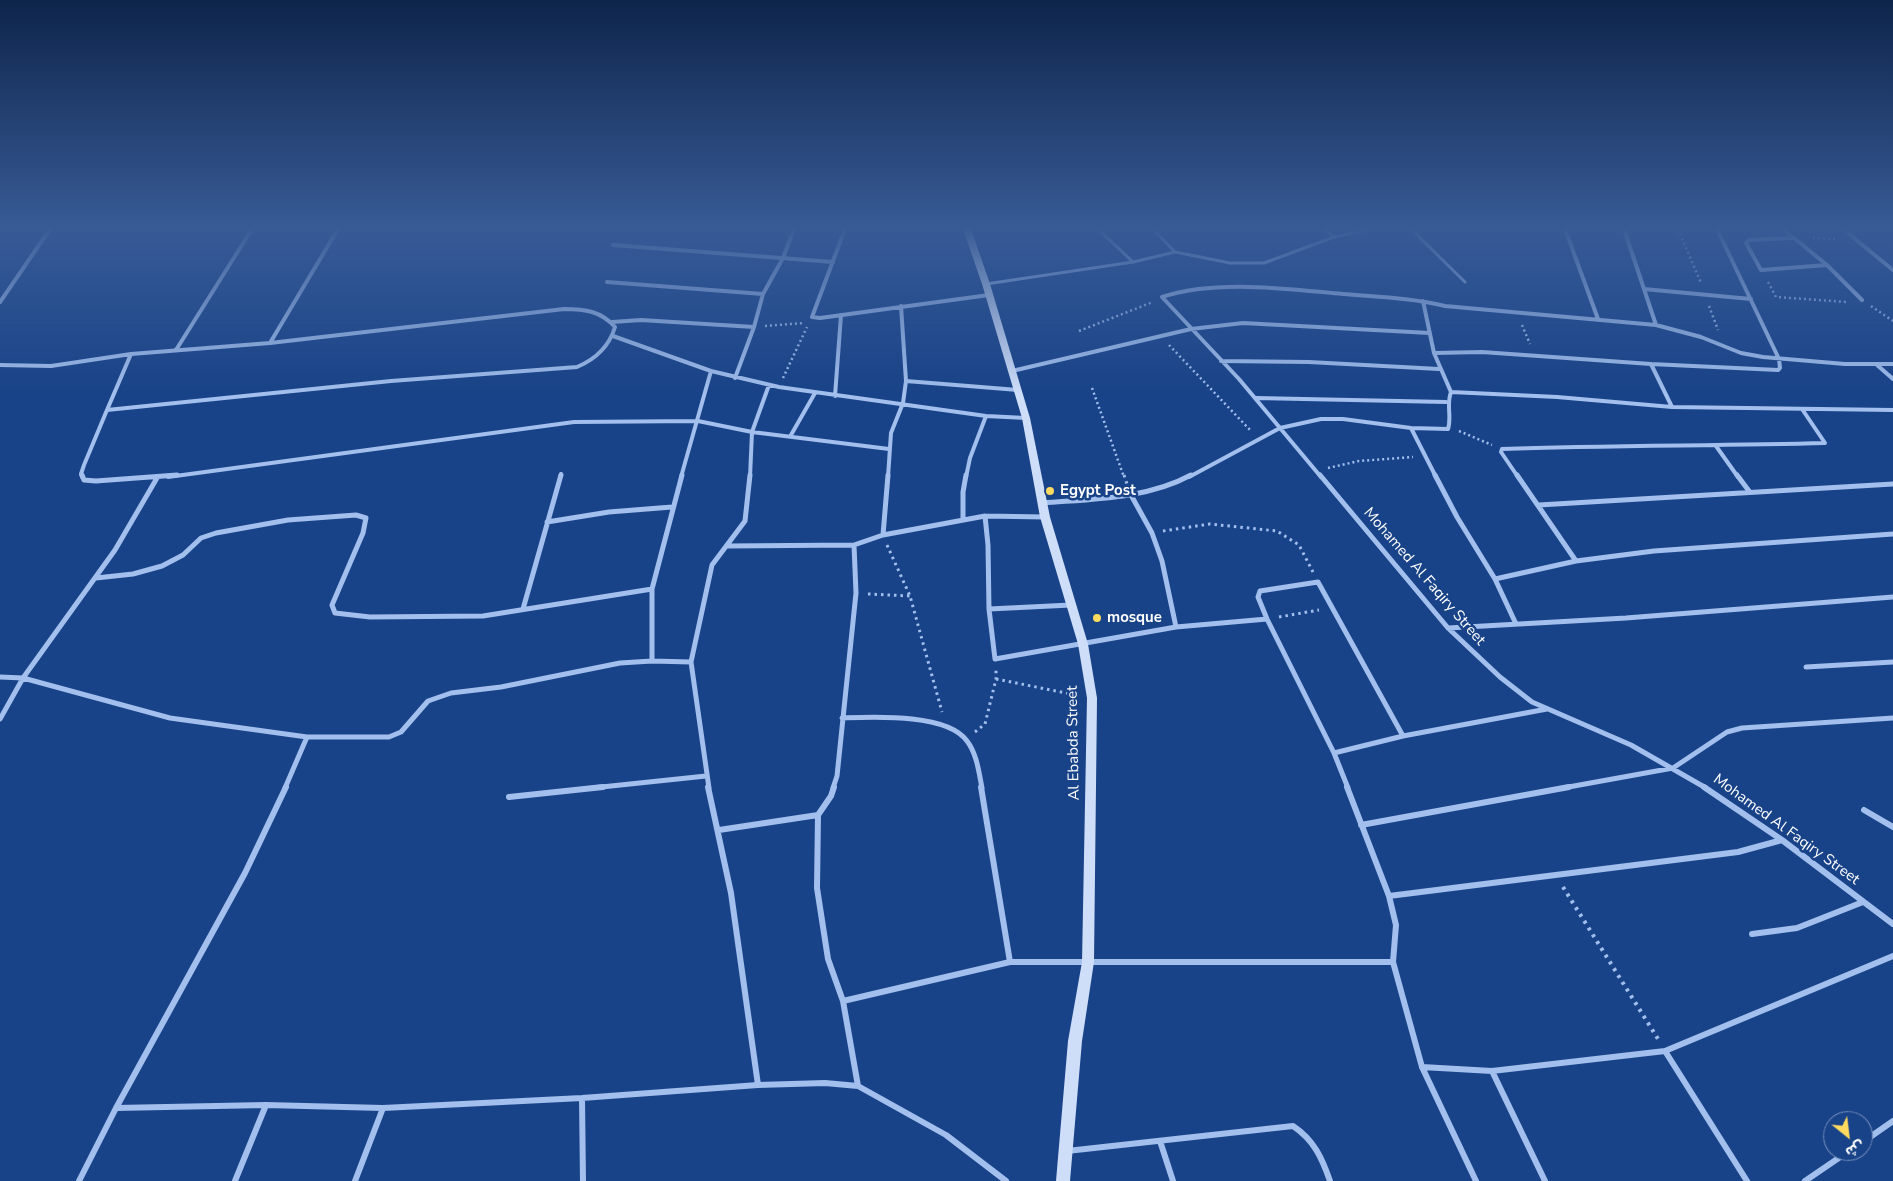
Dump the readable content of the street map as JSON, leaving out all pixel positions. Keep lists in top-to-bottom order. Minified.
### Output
{"streets":{"street":["Mohamed Al Faqiry Street","Al Ebabda Street"]},"places":["Egypt Post","mosque"],"north":"bottom right"}
